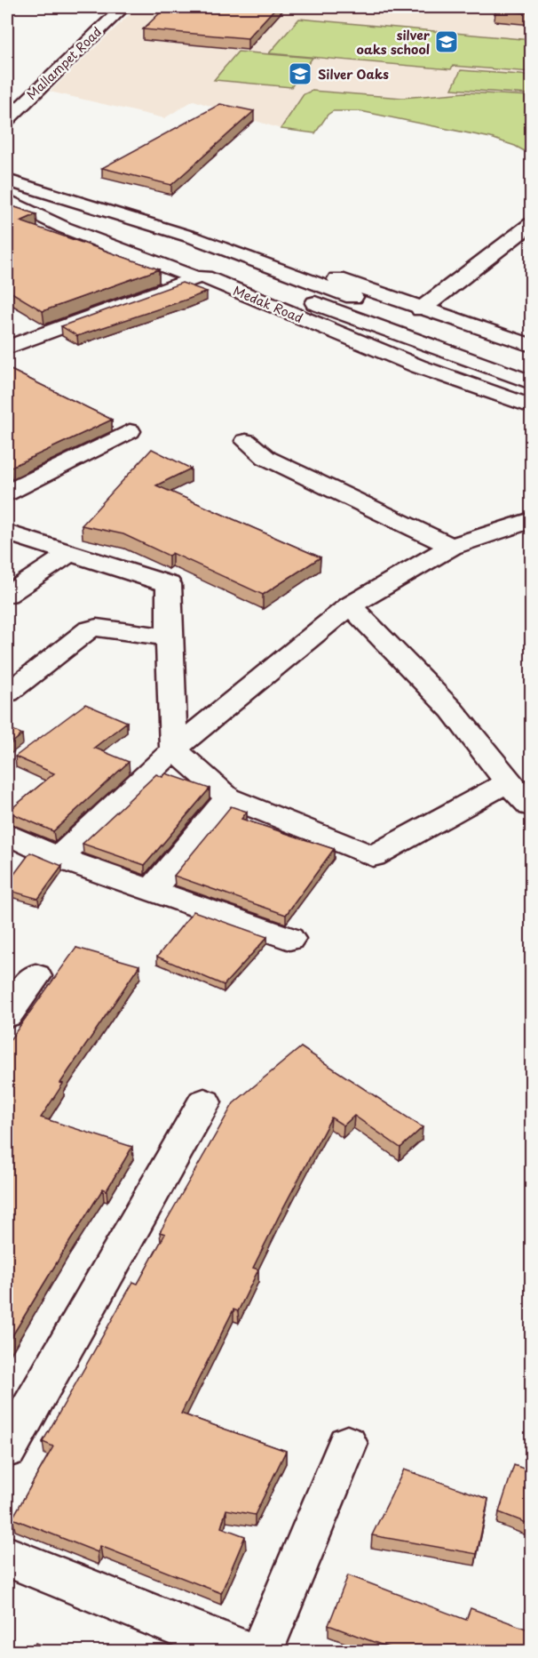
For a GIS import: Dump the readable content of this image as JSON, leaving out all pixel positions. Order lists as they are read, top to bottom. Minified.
{"streets":{"main road":["Mallampet Road","Medak Road"]},"places":{"school or university":["silver oaks school","Silver Oaks"]}}
